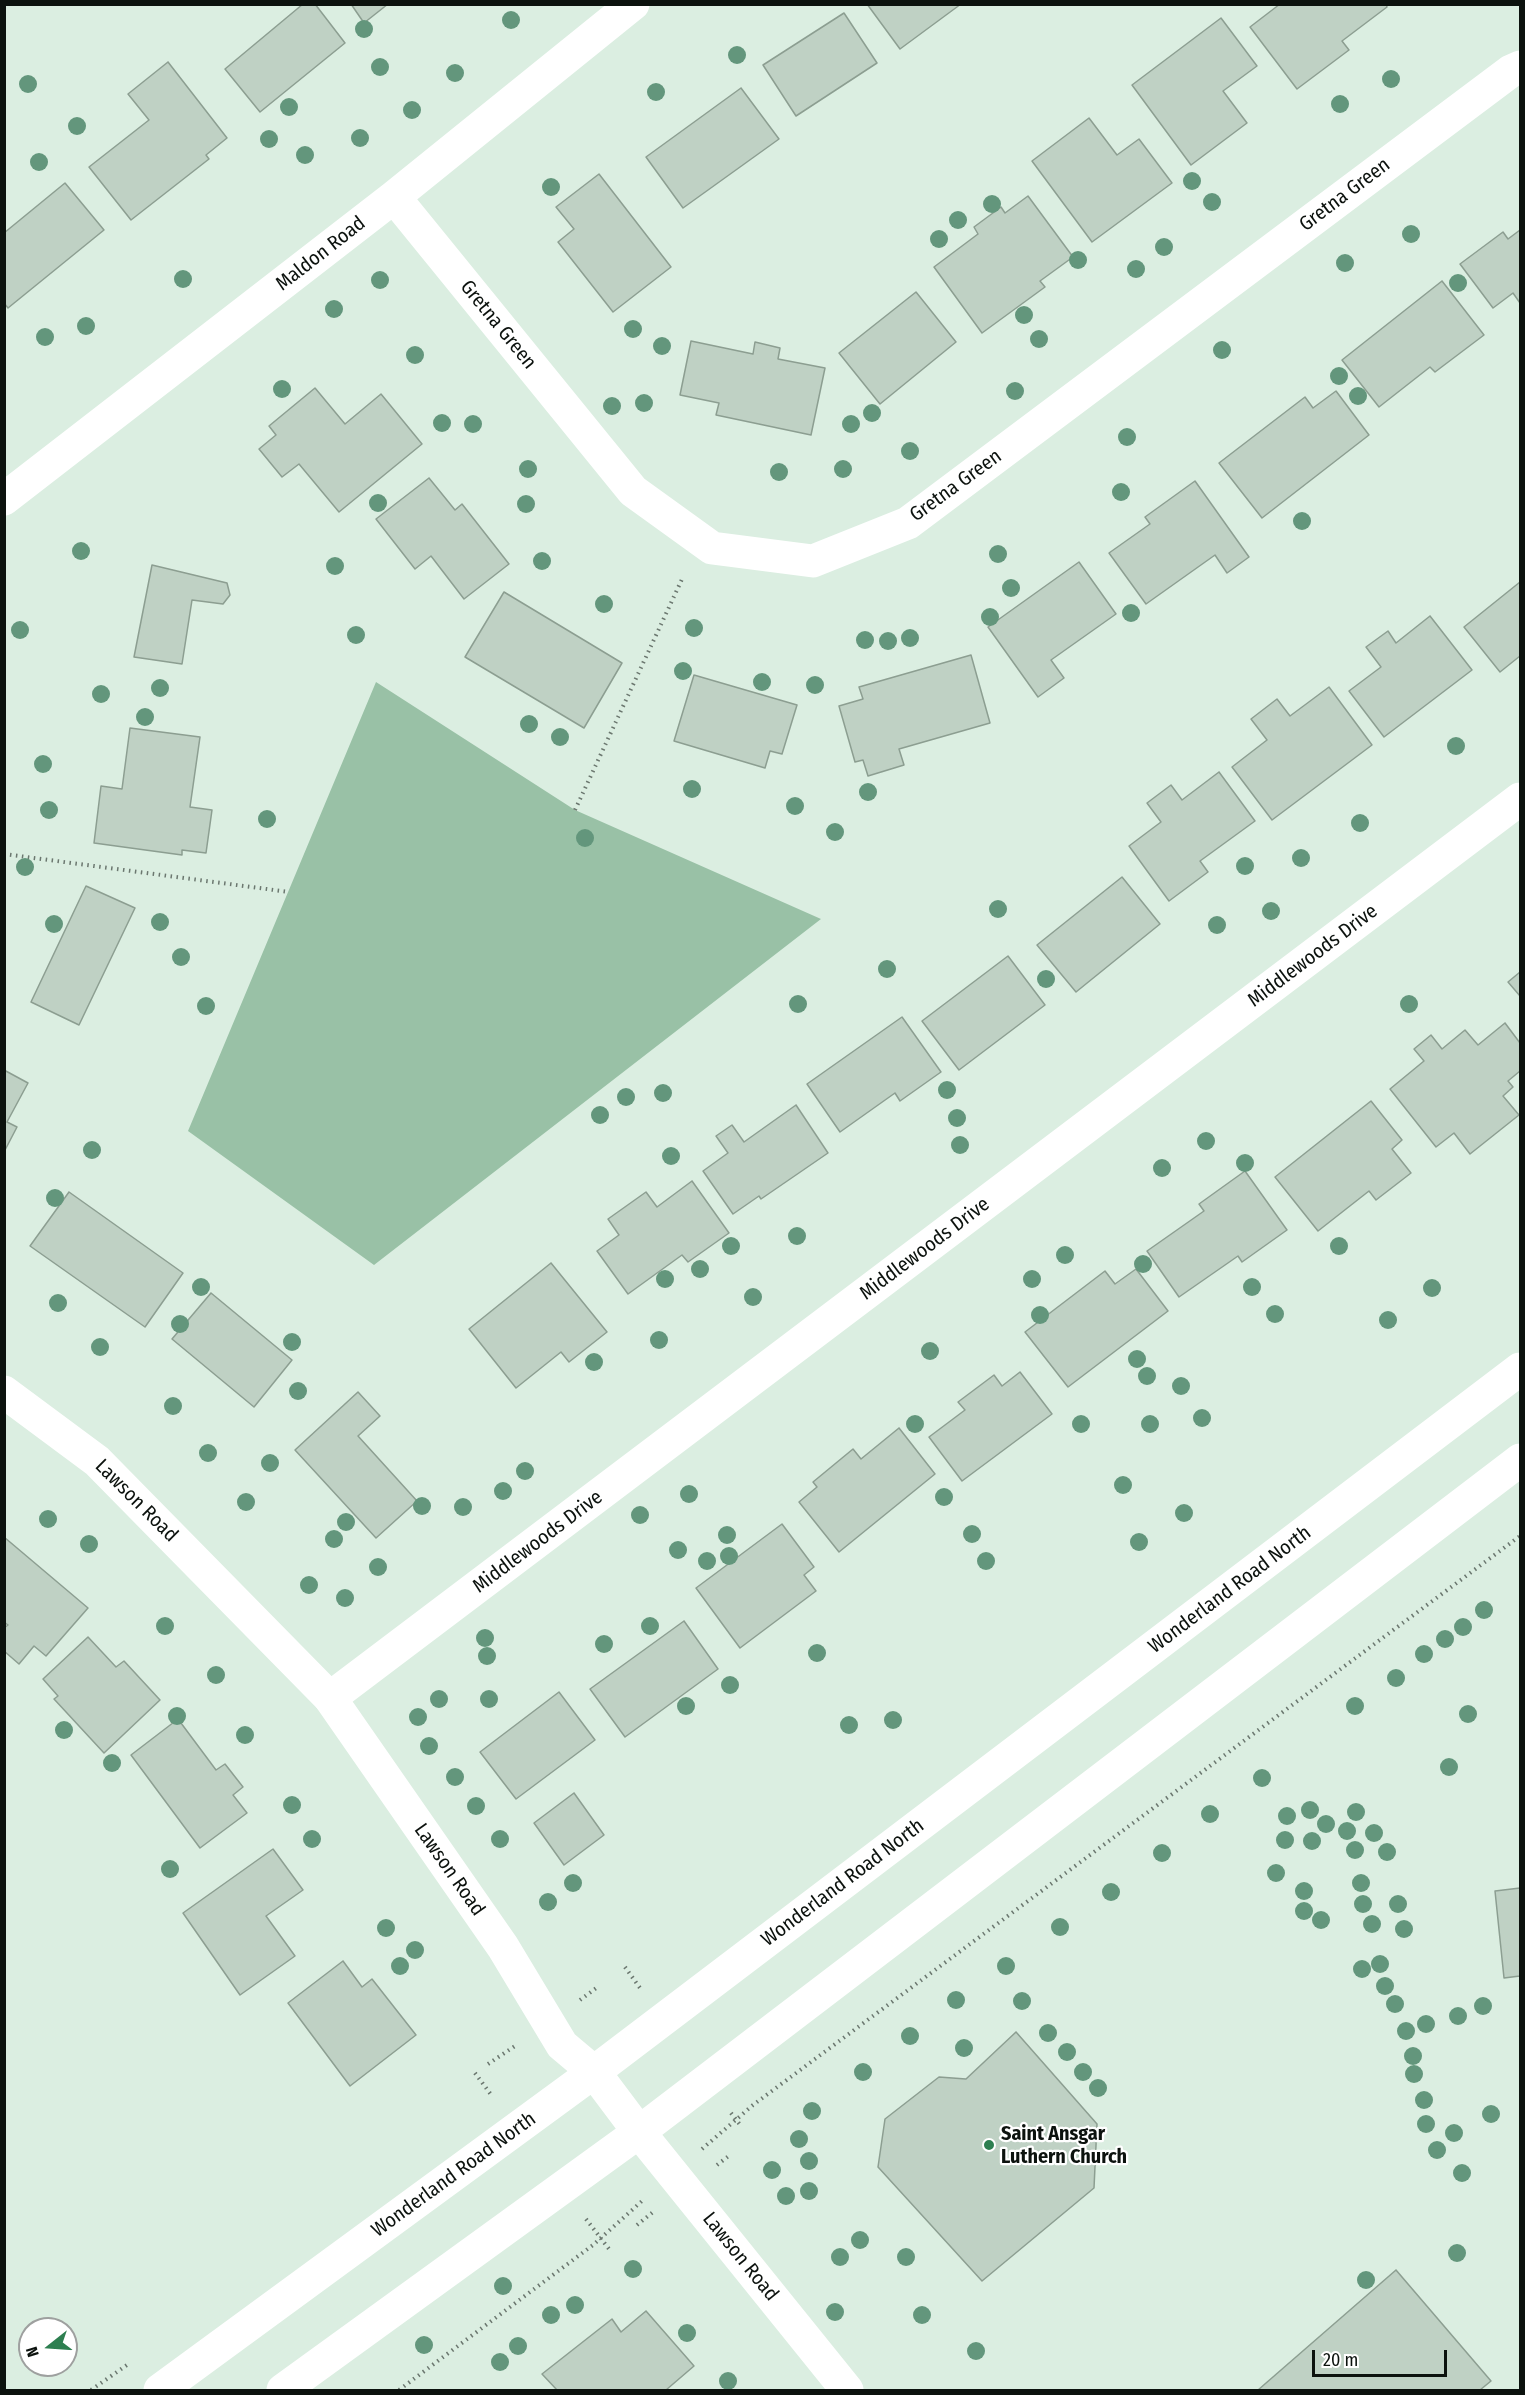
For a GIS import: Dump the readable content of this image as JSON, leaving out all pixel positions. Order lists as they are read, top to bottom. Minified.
{"streets":{"street":["Gretna Green","Maldon Road","Middlewoods Drive","Lawson Road","Wonderland Road North"]},"crossings":[["Gretna Green","Maldon Road"],["Middlewoods Drive","Lawson Road"],["Lawson Road","Wonderland Road North"]],"places":["Saint Ansgar Luthern Church"],"scale_bar":"20 m","north":"left"}
